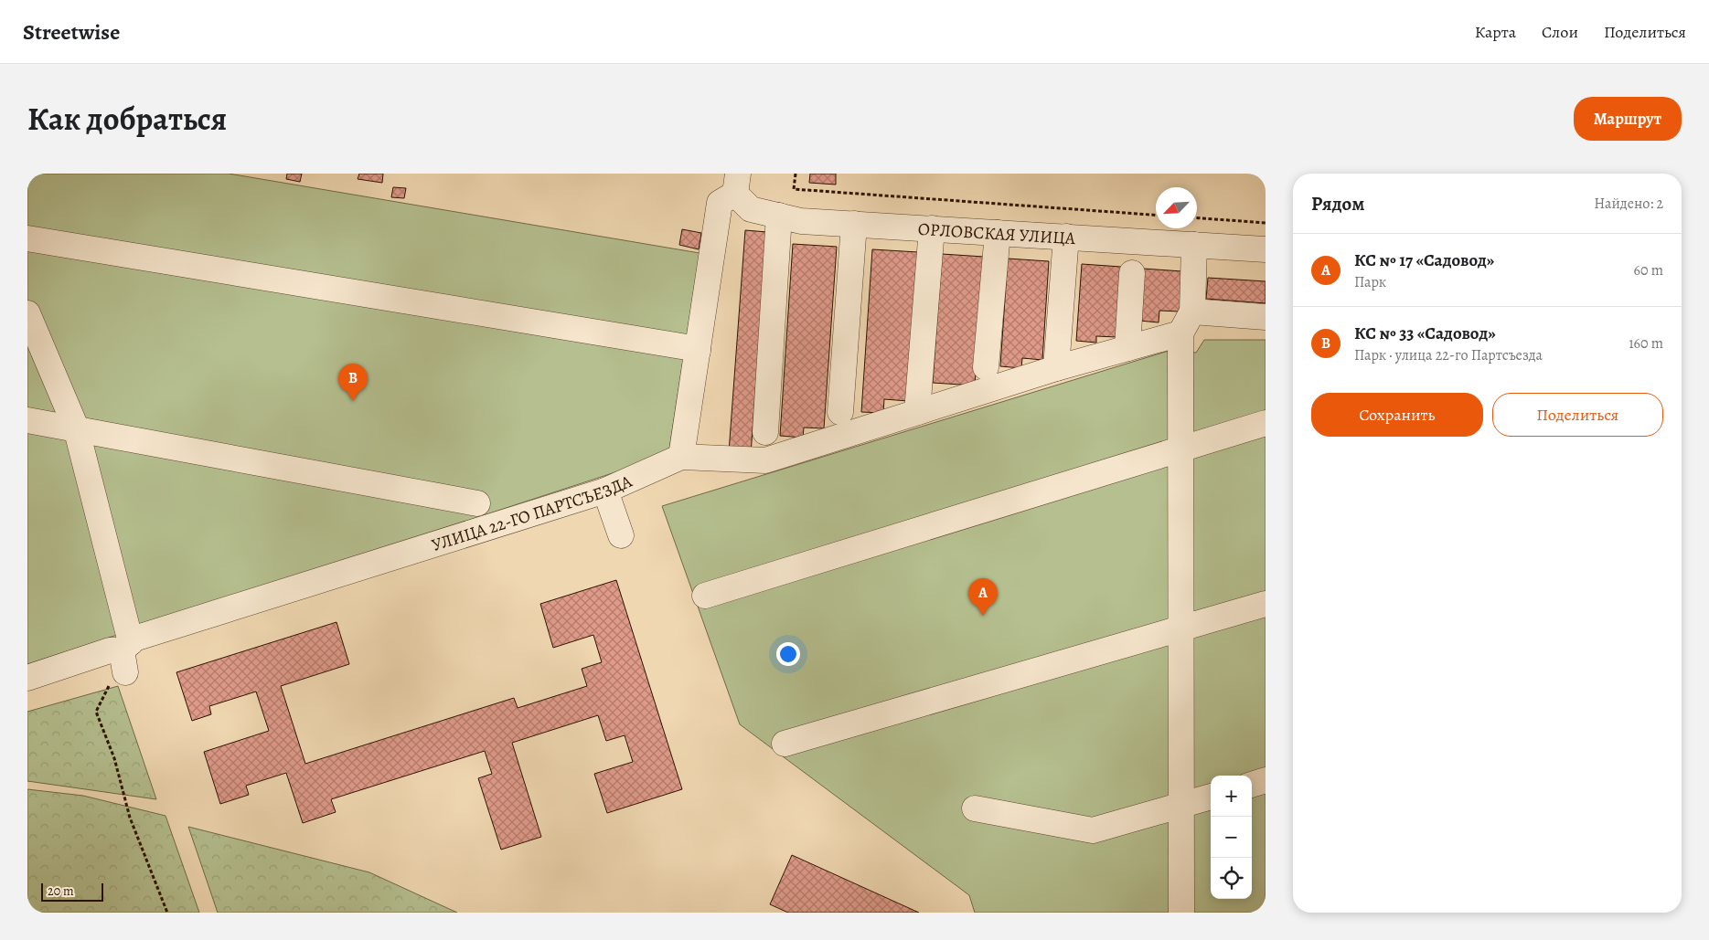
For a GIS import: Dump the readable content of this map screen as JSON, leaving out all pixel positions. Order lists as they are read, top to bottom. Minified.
{"streets":{"street":["ОРЛОВСКАЯ УЛИЦА","УЛИЦА 22-ГО ПАРТСЪЕЗДА"]},"scale_bar":"20 m","north":"bottom left","page":{"header":"Streetwise","nav":["Карта","Слои","Поделиться"],"title":"Как добраться","buttons":["Маршрут",["Сохранить","Поделиться"]],"heading":["Рядом","Найдено: 2"],"list":[{"mark":"A","name":"КС № 17 «Садовод»","note":"Парк","value":"60 m"},{"mark":"B","name":"КС № 33 «Садовод»","note":"Парк · улица 22-го Партсъезда","value":"160 m"}],"pins":["B","A"],"map_buttons":["+","−"],"scale":"20 m"}}
